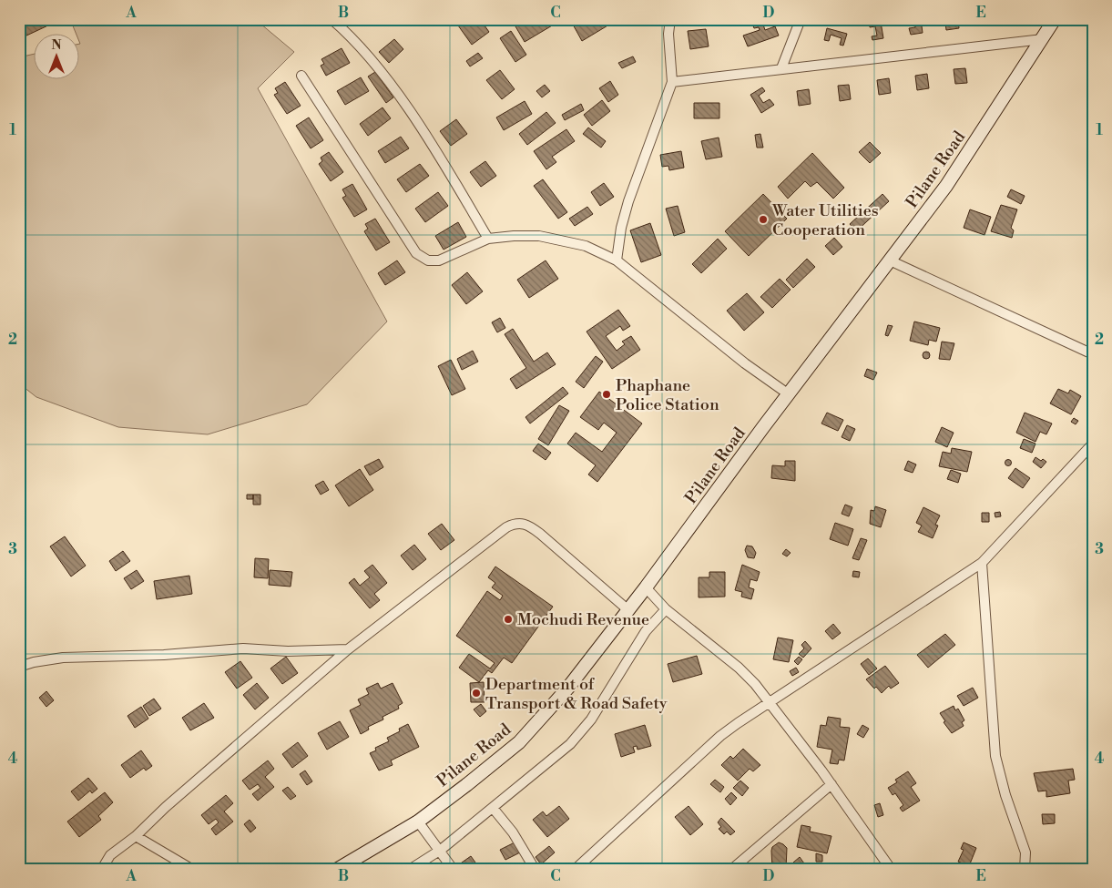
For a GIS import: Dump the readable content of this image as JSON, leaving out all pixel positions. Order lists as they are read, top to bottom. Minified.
{"streets":{"main road":["Pilane Road"]},"places":["Water Utilities Cooperation","Phaphane Police Station","Mochudi Revenue","Department of Transport & Road Safety"],"north":"top","grid":{"columns":["A","B","C","D","E"],"rows":["1","2","3","4"]}}
